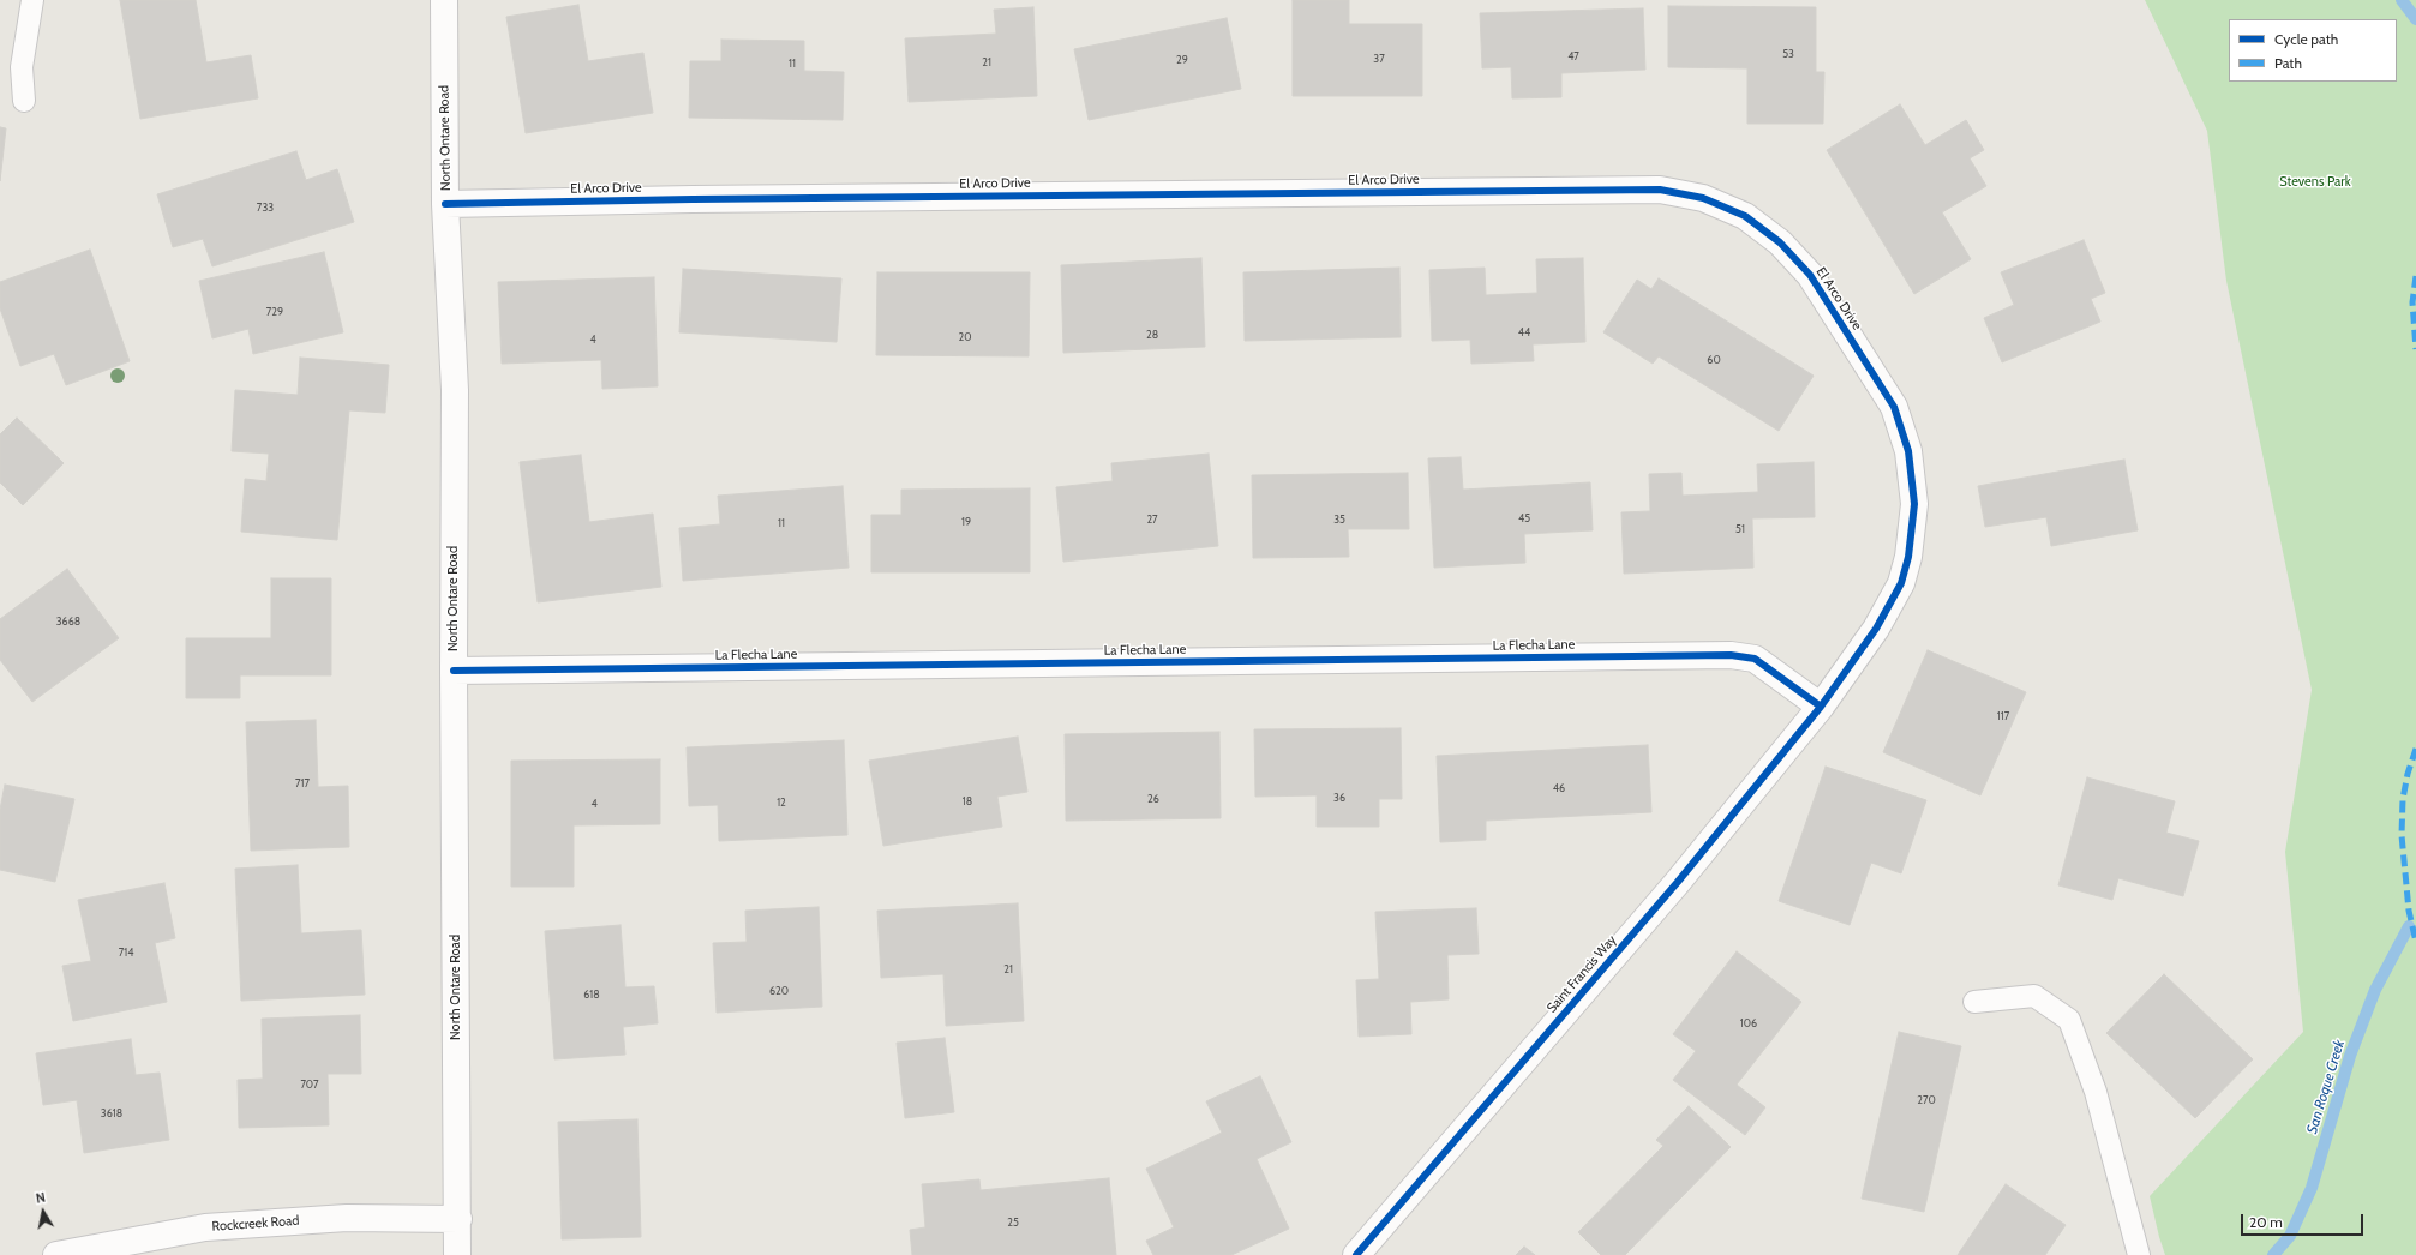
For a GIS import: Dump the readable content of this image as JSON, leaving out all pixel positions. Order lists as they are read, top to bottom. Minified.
{"streets":{"street":["North Ontare Road","El Arco Drive","La Flecha Lane","Saint Francis Way","Rockcreek Road"]},"crossings":[["North Ontare Road","El Arco Drive"],["North Ontare Road","La Flecha Lane"],["North Ontare Road","Rockcreek Road"],["El Arco Drive","La Flecha Lane"],["El Arco Drive","Saint Francis Way"],["La Flecha Lane","Saint Francis Way"]],"water":["San Roque Creek"],"parks":["Stevens Park"],"house_numbers":["53","47","37","29","21","11","733","729","44","28","20","4","60","45","27","35","19","11","51","3668","117","717","46","36","26","18","12","4","714","21","620","618","106","707","270","3618","25"],"legend":["Cycle path","Path"],"scale_bar":"20 m","north":"top"}
